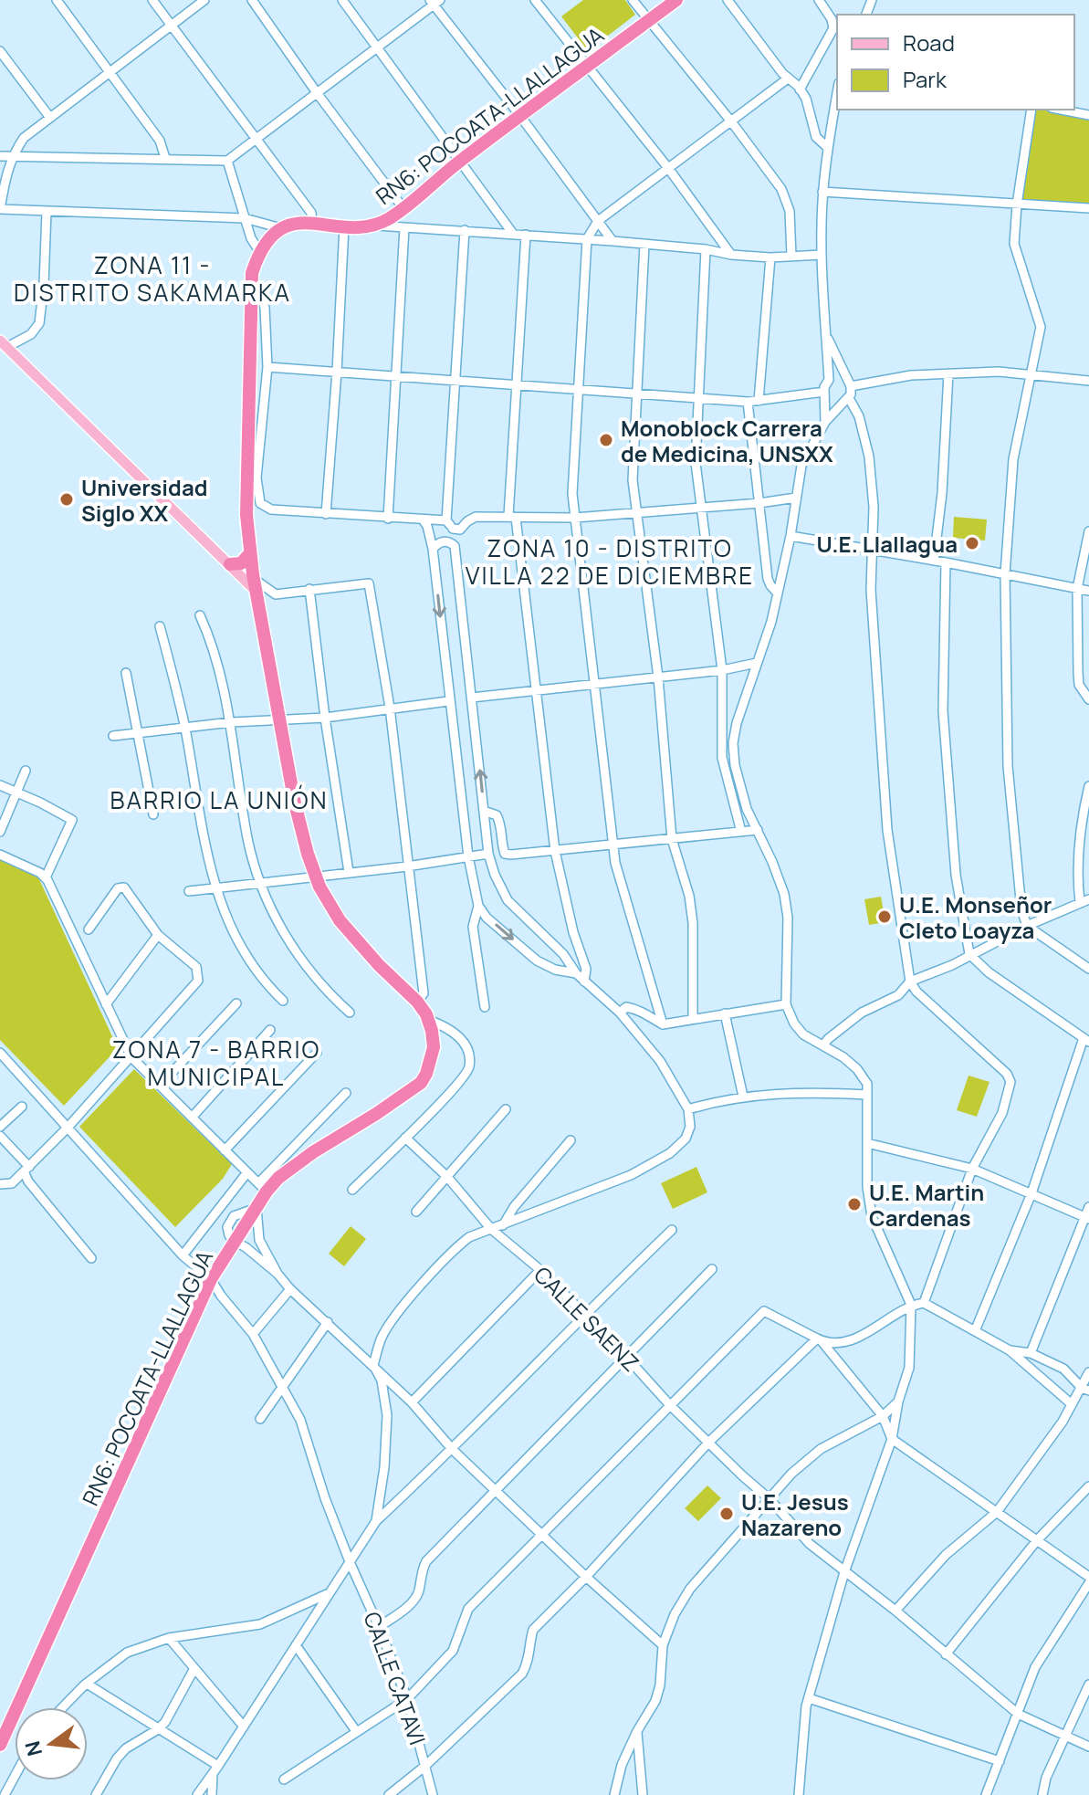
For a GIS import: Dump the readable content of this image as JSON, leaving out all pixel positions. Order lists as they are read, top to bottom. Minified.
{"streets":{"highway":["RN6: POCOATA-LLALLAGUA"],"street":["CALLE SAENZ","CALLE CATAVI"]},"crossings":[["RN6: POCOATA-LLALLAGUA","CALLE CATAVI"]],"districts":["ZONA 11 - DISTRITO SAKAMARKA","ZONA 10 - DISTRITO VILLA 22 DE DICIEMBRE","BARRIO LA UNIÓN","ZONA 7 - BARRIO MUNICIPAL"],"places":["Monoblock Carrera de Medicina, UNSXX","Universidad Siglo XX","U.E. Llallagua","U.E. Monseñor Cleto Loayza","U.E. Martin Cardenas","U.E. Jesus Nazareno"],"legend":["Road","Park"],"north":"left"}
